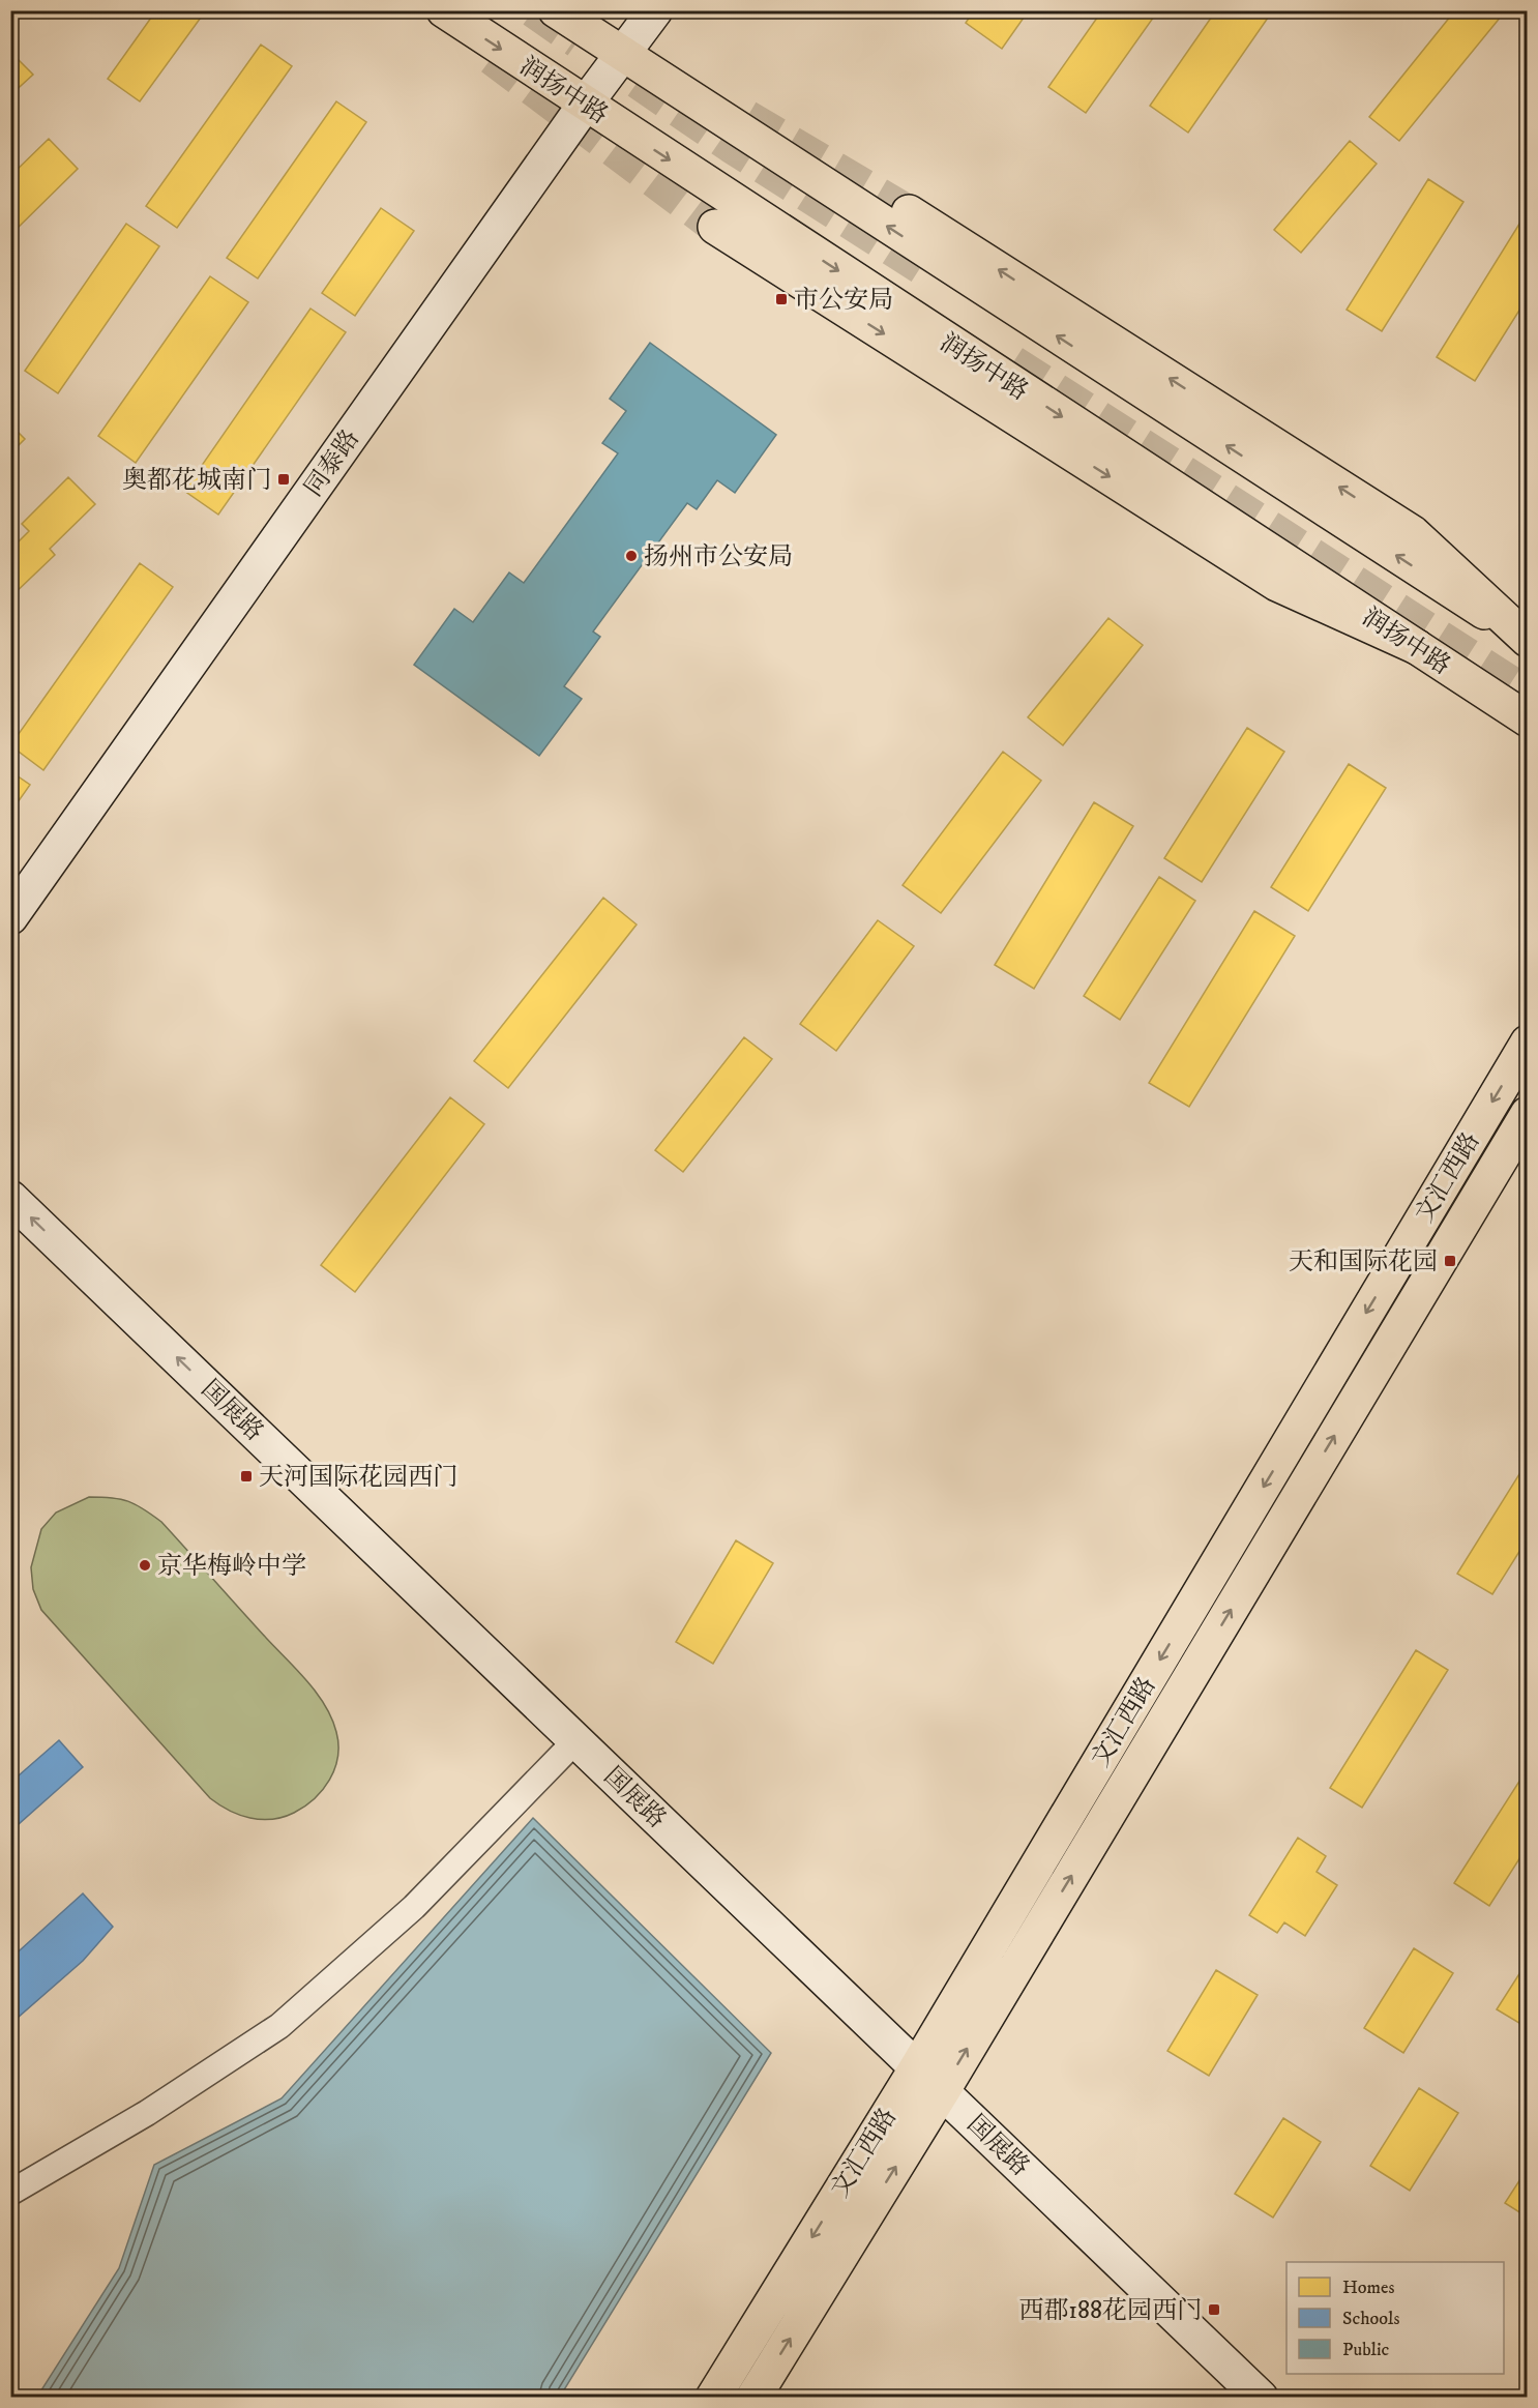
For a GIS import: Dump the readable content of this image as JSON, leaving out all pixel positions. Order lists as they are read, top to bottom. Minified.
{"streets":{"main road":["润扬中路","文汇西路"],"street":["同泰路","国展路"]},"crossings":[["润扬中路","同泰路"],["文汇西路","国展路"]],"places":{"transit":["市公安局","奥都花城南门","天和国际花园","天河国际花园西门","西郡188花园西门"],"other":["扬州市公安局","京华梅岭中学"]},"legend":["Homes","Schools","Public"]}
